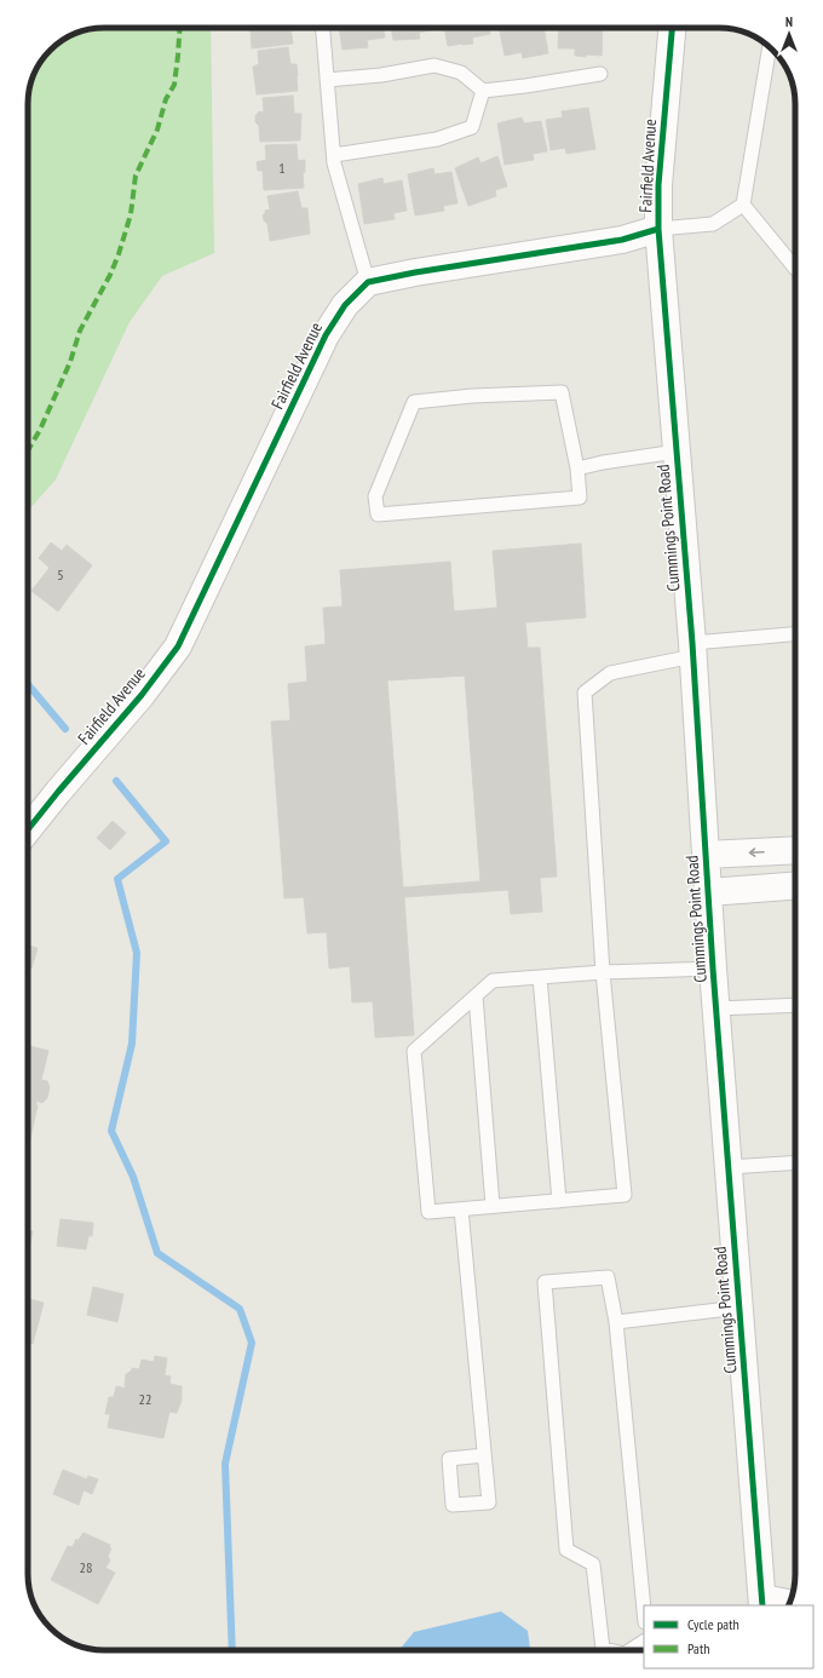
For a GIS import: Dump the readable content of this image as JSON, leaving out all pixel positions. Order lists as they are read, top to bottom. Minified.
{"streets":{"street":["Fairfield Avenue","Cummings Point Road"]},"crossings":[["Fairfield Avenue","Cummings Point Road"]],"house_numbers":["1","5","22","28"],"legend":["Cycle path","Path"],"north":"top"}
